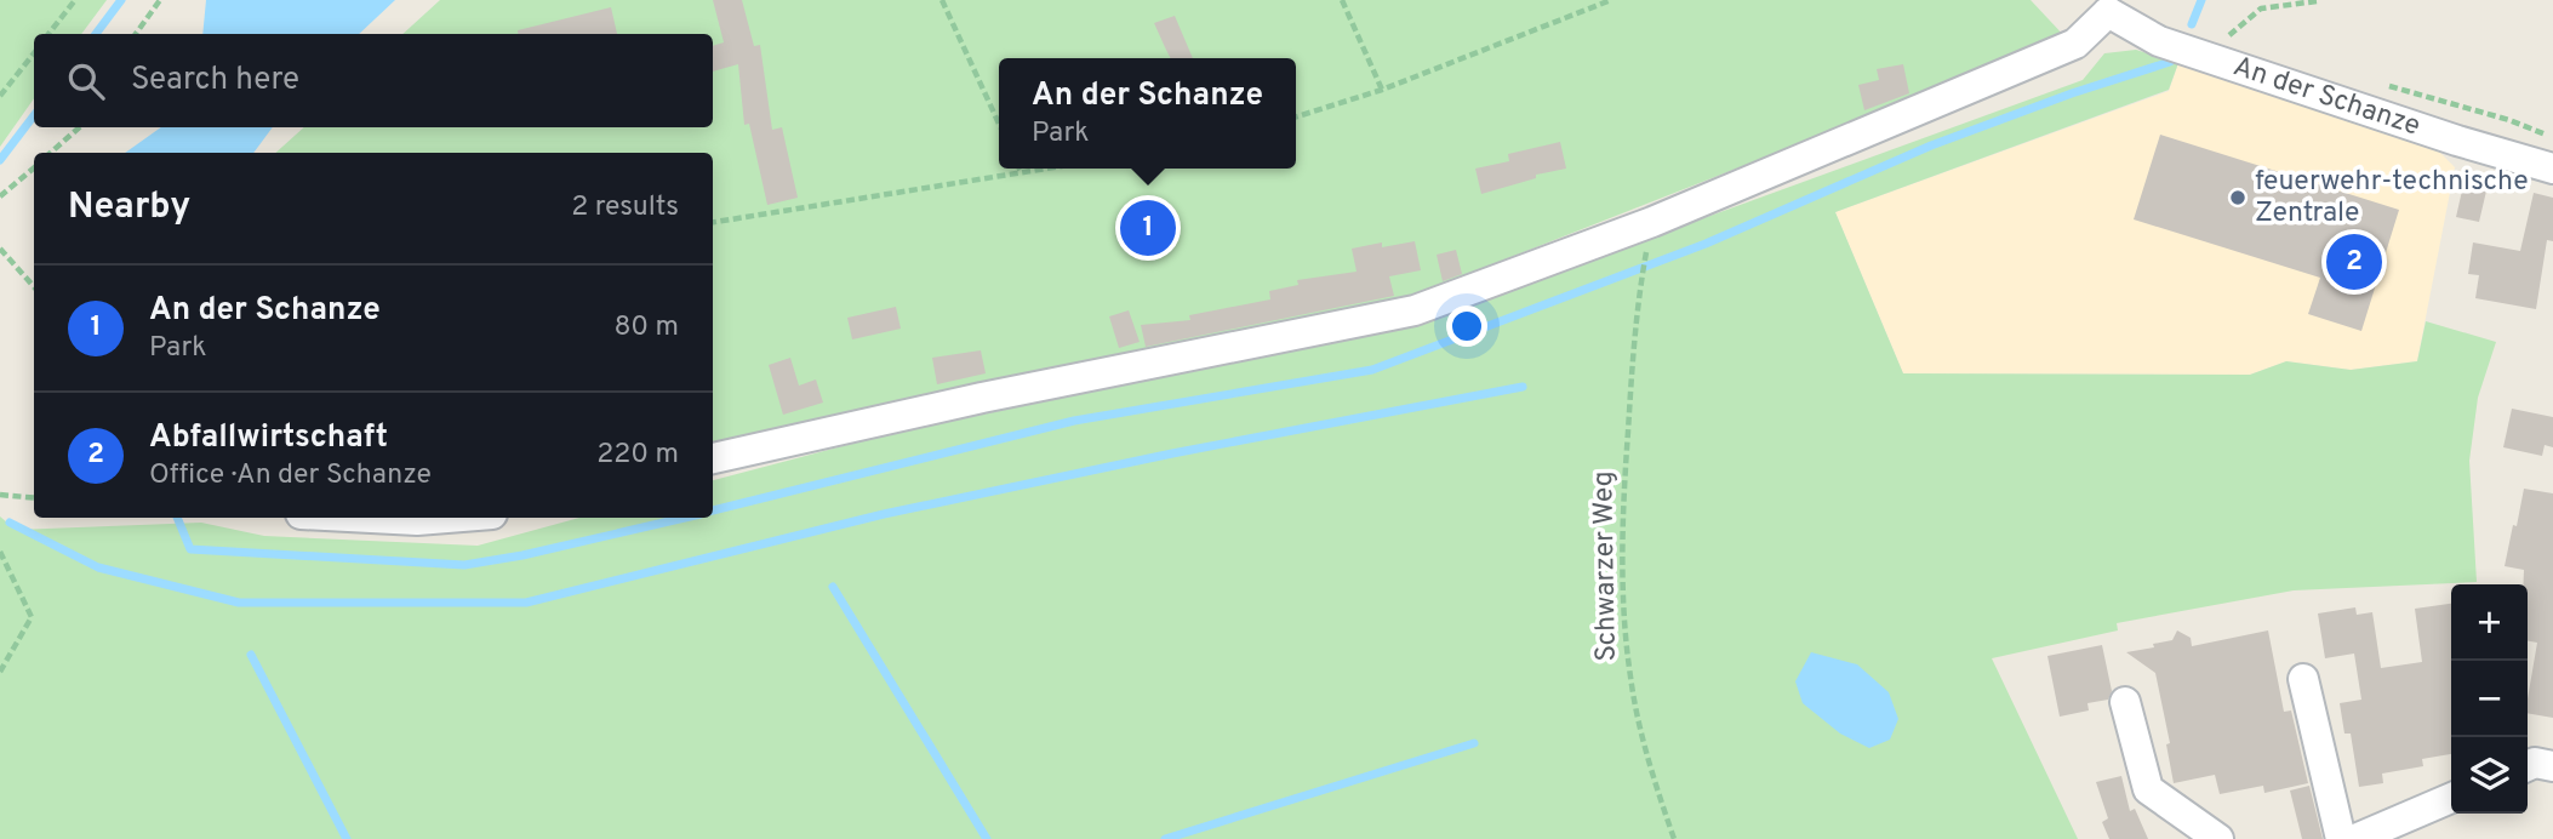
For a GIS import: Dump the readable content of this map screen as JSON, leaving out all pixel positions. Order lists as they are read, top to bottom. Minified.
{"streets":{"street":["An der Schanze"],"path":["Schwarzer Weg"]},"places":["feuerwehr-technische Zentrale"],"page":{"search":"Search here","popup":["An der Schanze","Park"],"heading":["Nearby","2 results"],"pins":["1","2"],"list":[{"mark":"1","name":"An der Schanze","note":"Park","value":"80 m"},{"mark":"2","name":"Abfallwirtschaft","note":"Office · An der Schanze","value":"220 m"}],"map_buttons":["+","−"]}}
